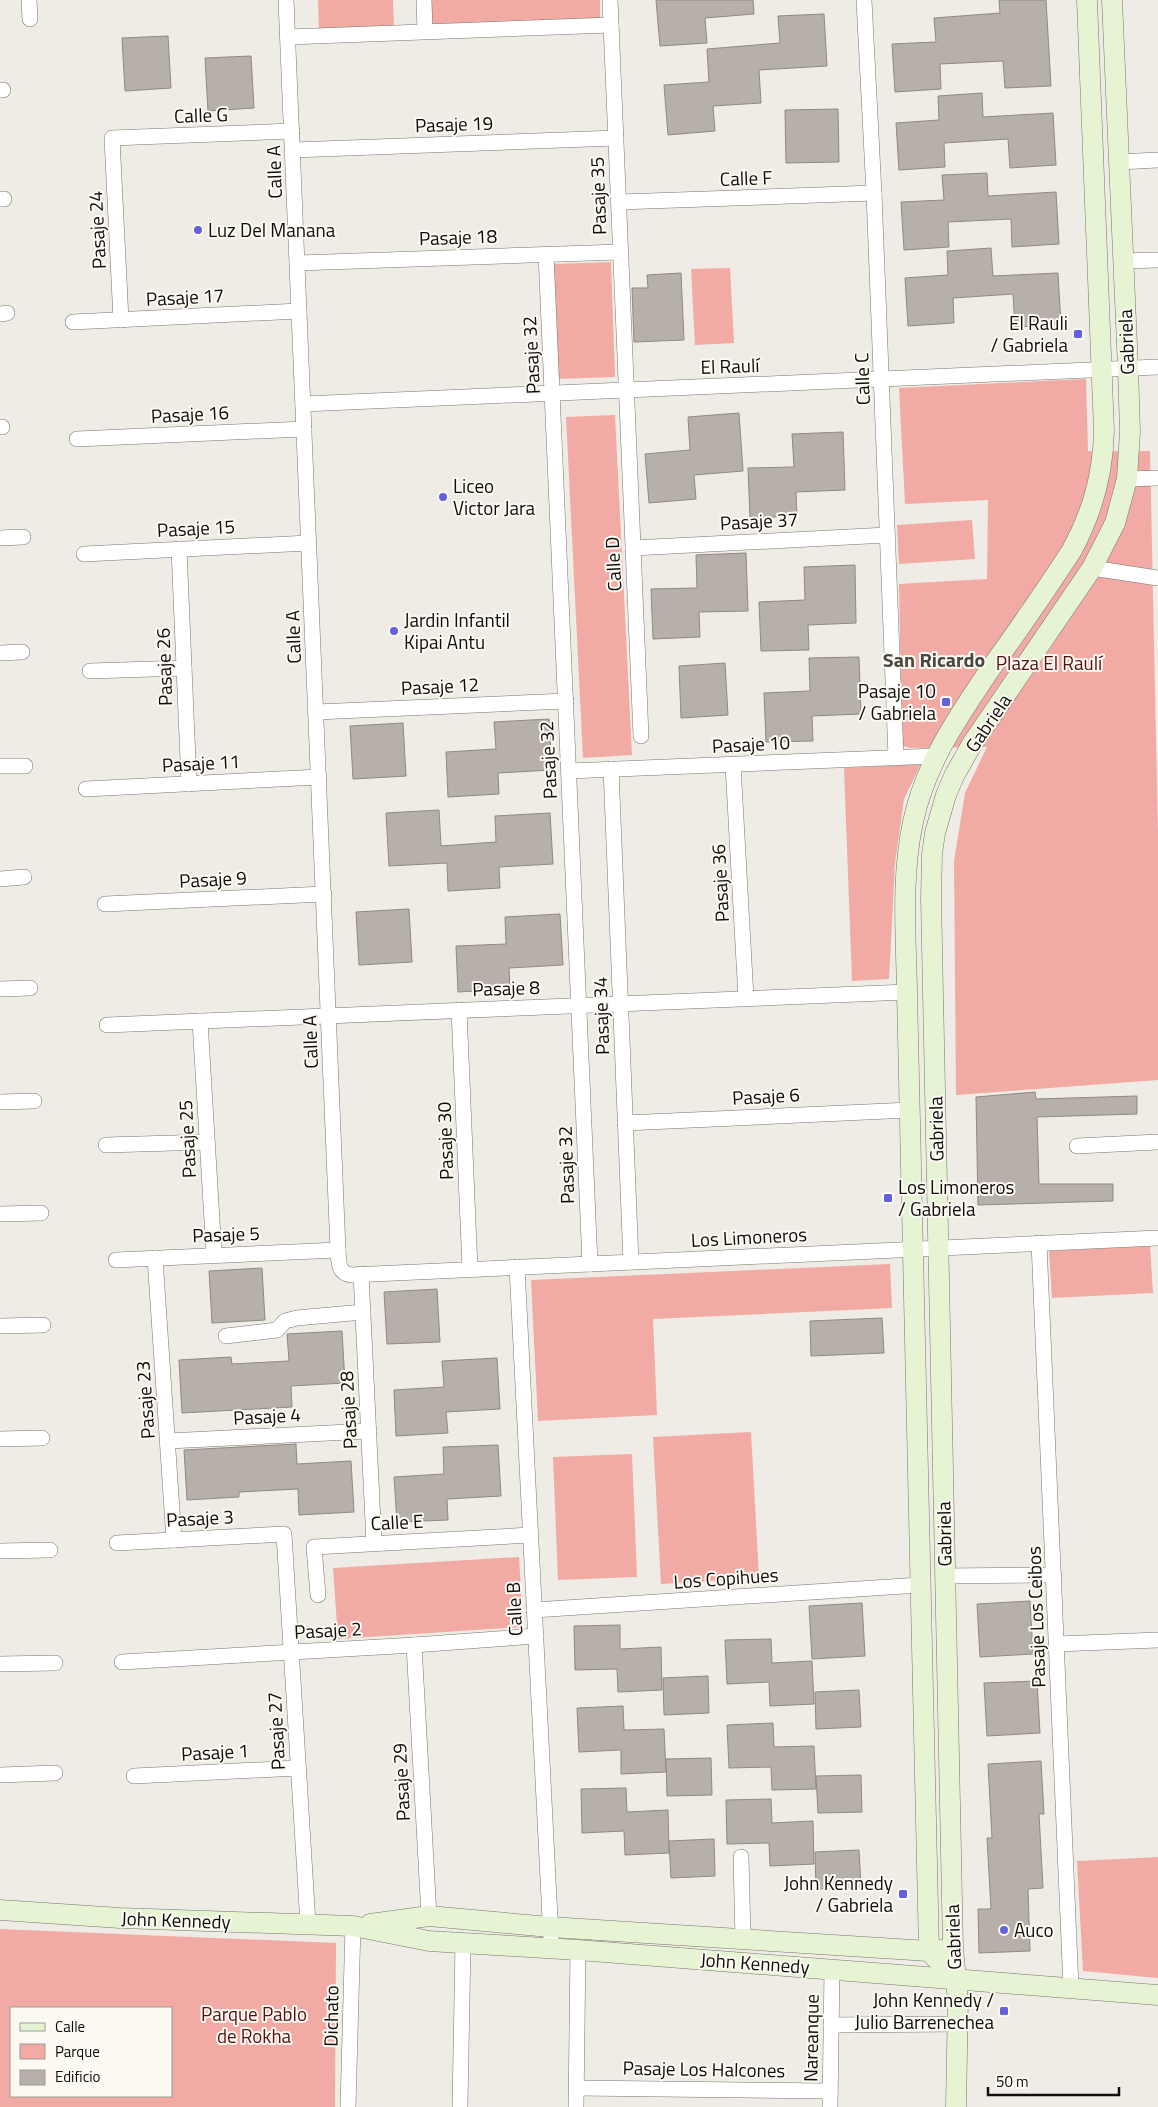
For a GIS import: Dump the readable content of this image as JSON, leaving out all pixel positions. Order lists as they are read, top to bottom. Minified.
{"streets":{"street":["Calle G","Pasaje 19","Calle A","Calle F","Pasaje 35","Pasaje 24","Pasaje 18","Pasaje 17","Gabriela","Pasaje 32","El Raulí","Calle C","Pasaje 16","Pasaje 37","Pasaje 15","Calle D","Pasaje 26","Pasaje 12","Pasaje 10","Pasaje 11","Pasaje 9","Pasaje 36","Pasaje 8","Pasaje 34","Pasaje 6","Pasaje 25","Pasaje 30","Pasaje 5","Los Limoneros","Pasaje 23","Pasaje 28","Pasaje 4","Pasaje 3","Calle E","Los Copihues","Calle B","Pasaje Los Ceibos","Pasaje 2","Pasaje 27","Pasaje 1","Pasaje 29","John Kennedy","Dichato","Nareanque","Pasaje Los Halcones"]},"crossings":[["Calle G","Calle A"],["Calle G","Pasaje 24"],["Pasaje 19","Calle A"],["Pasaje 19","Pasaje 35"],["Calle A","Pasaje 18"],["Calle A","Pasaje 17"],["Calle A","El Raulí"],["Calle A","Pasaje 16"],["Calle A","Pasaje 15"],["Calle A","Pasaje 12"],["Calle A","Pasaje 11"],["Calle A","Pasaje 9"],["Calle A","Pasaje 8"],["Calle A","Pasaje 5"],["Calle A","Los Limoneros"],["Calle F","Pasaje 35"],["Calle F","Calle C"],["Pasaje 35","Pasaje 18"],["Pasaje 35","El Raulí"],["Pasaje 35","Calle D"],["Pasaje 24","Pasaje 17"],["Pasaje 18","Pasaje 32"],["Gabriela","El Raulí"],["Gabriela","Pasaje 10"],["Gabriela","Pasaje 8"],["Gabriela","Pasaje 6"],["Gabriela","Los Limoneros"],["Gabriela","Los Copihues"],["Gabriela","John Kennedy"],["Pasaje 32","El Raulí"],["Pasaje 32","Pasaje 12"],["Pasaje 32","Pasaje 10"],["Pasaje 32","Pasaje 8"],["Pasaje 32","Los Limoneros"],["El Raulí","Calle C"],["El Raulí","Calle D"],["Calle C","Pasaje 37"],["Calle C","Pasaje 10"],["Pasaje 37","Calle D"],["Pasaje 15","Pasaje 26"],["Pasaje 26","Pasaje 11"],["Pasaje 10","Pasaje 36"],["Pasaje 10","Pasaje 34"],["Pasaje 36","Pasaje 8"],["Pasaje 8","Pasaje 34"],["Pasaje 8","Pasaje 25"],["Pasaje 8","Pasaje 30"],["Pasaje 34","Pasaje 6"],["Pasaje 34","Los Limoneros"],["Pasaje 25","Pasaje 5"],["Pasaje 30","Los Limoneros"],["Pasaje 5","Pasaje 23"],["Los Limoneros","Pasaje 28"],["Los Limoneros","Calle B"],["Los Limoneros","Pasaje Los Ceibos"],["Pasaje 23","Pasaje 4"],["Pasaje 23","Pasaje 3"],["Pasaje 28","Pasaje 4"],["Pasaje 28","Calle E"],["Pasaje 3","Pasaje 27"],["Calle E","Calle B"],["Los Copihues","Calle B"],["Calle B","Pasaje 2"],["Calle B","John Kennedy"],["Pasaje Los Ceibos","John Kennedy"],["Pasaje 2","Pasaje 27"],["Pasaje 2","Pasaje 29"],["Pasaje 27","Pasaje 1"],["Pasaje 27","John Kennedy"],["Pasaje 29","John Kennedy"],["John Kennedy","Dichato"],["John Kennedy","Nareanque"],["Nareanque","Pasaje Los Halcones"]],"districts":["San Ricardo"],"parks":["Plaza El Raulí","Parque Pablo de Rokha"],"places":{"other":["Luz Del Manana","Liceo Victor Jara","Jardin Infantil Kipai Antu","Auco"],"transit":["El Rauli / Gabriela","Pasaje 10 / Gabriela","Los Limoneros / Gabriela","John Kennedy / Gabriela","John Kennedy / Julio Barrenechea"]},"legend":["Calle","Parque","Edificio"],"scale_bar":"50 m"}
